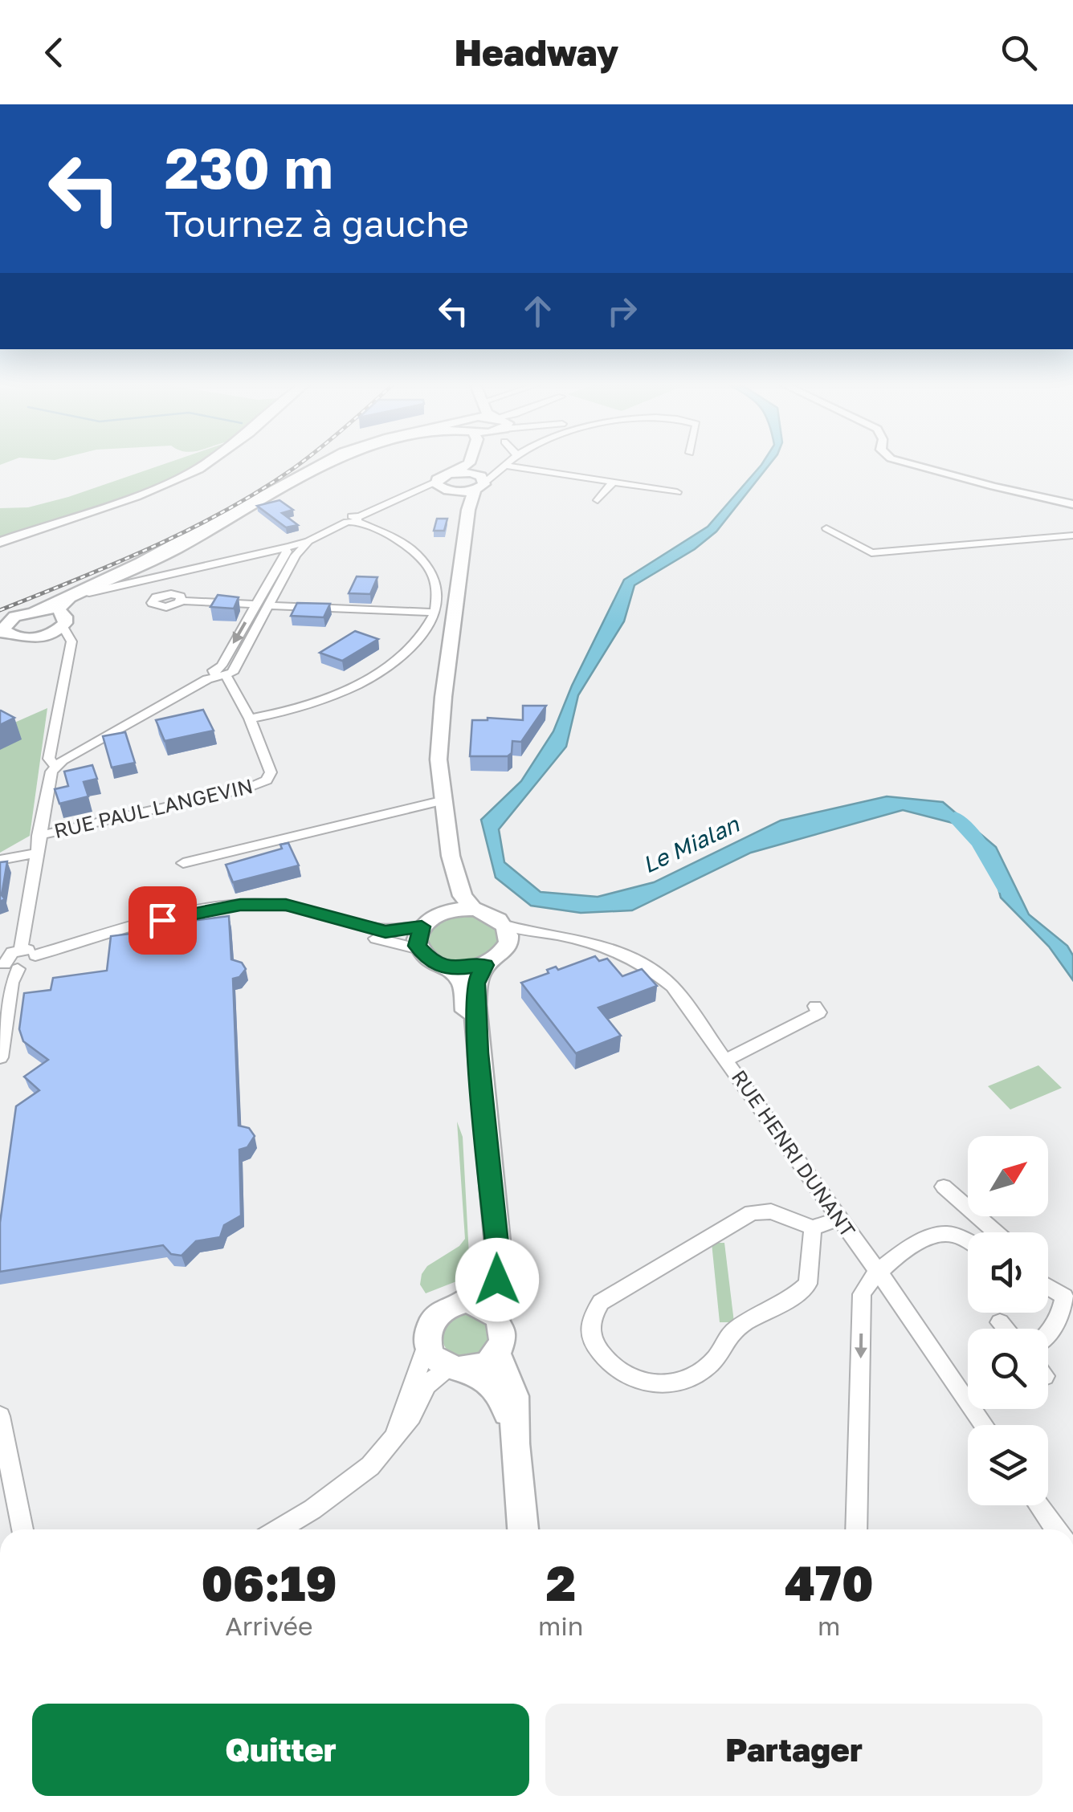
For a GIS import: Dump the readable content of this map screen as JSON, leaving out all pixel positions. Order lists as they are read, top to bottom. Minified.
{"streets":{"street":["RUE PAUL LANGEVIN","RUE HENRI DUNANT"]},"water":["Le Mialan"],"north":"top right","page":{"header":"Headway","turn":["230 m","Tournez à gauche"],"eta":["06:19","Arrivée","2","min","470","m"],"buttons":["Quitter","Partager"]}}
